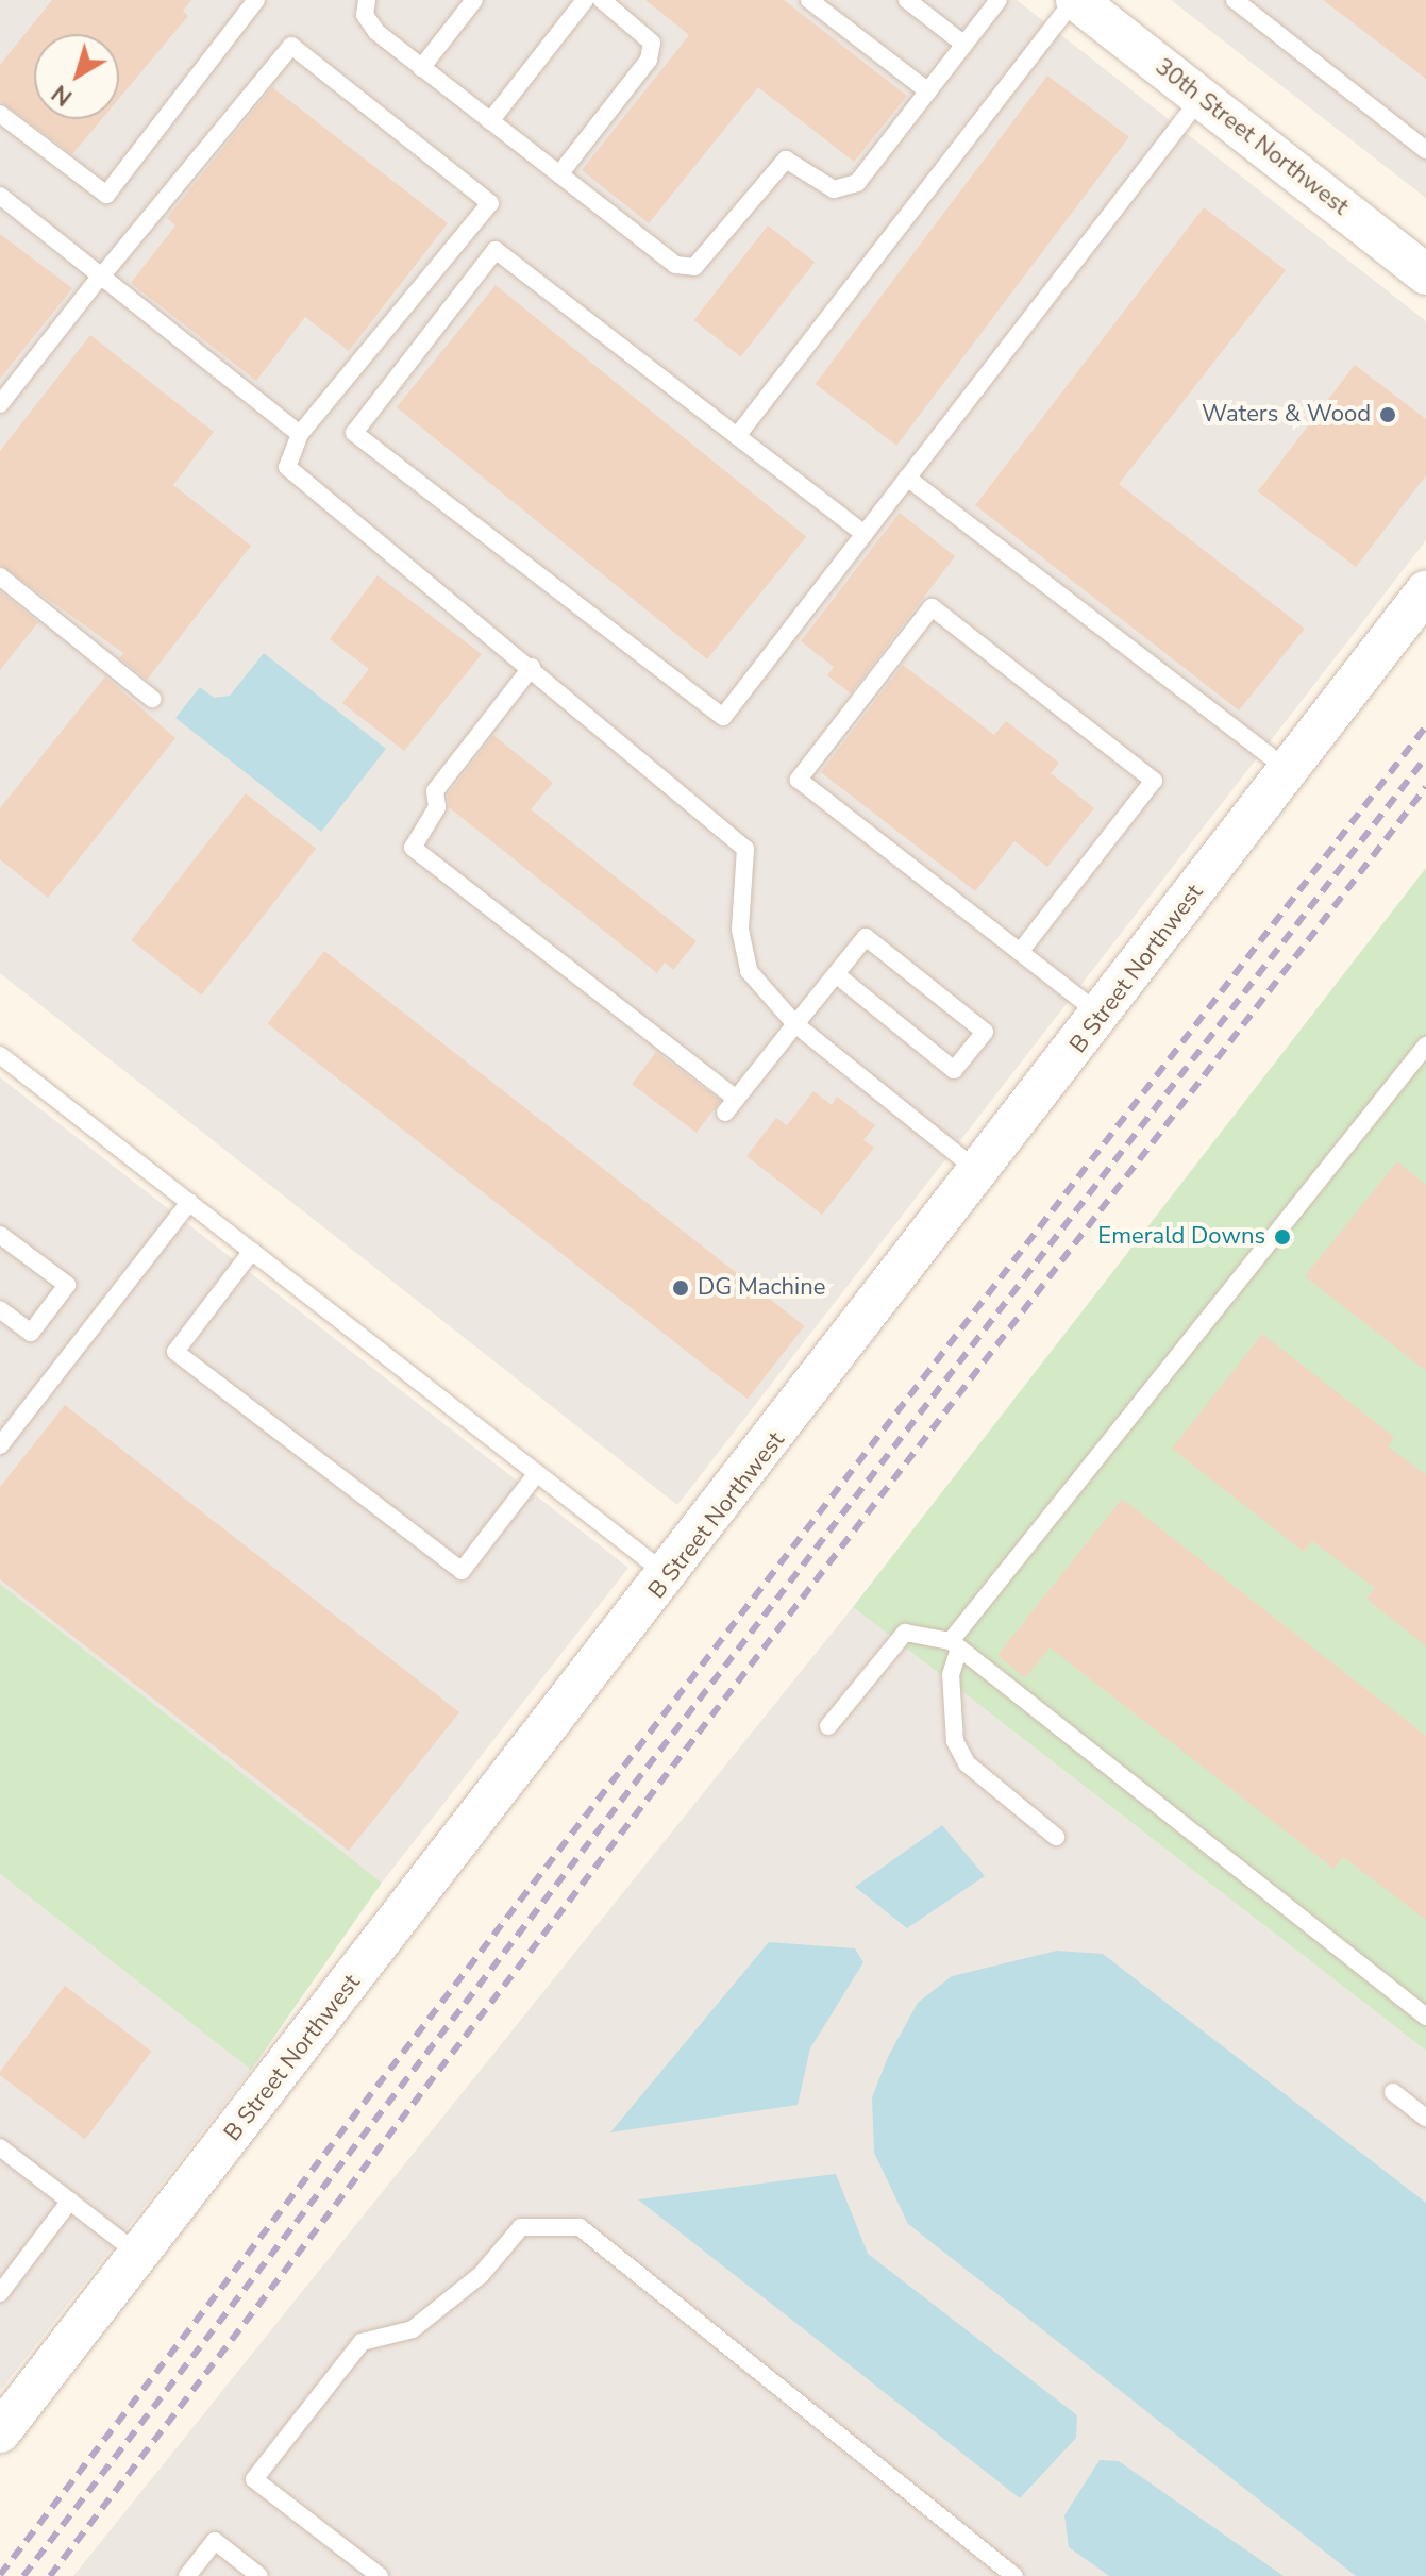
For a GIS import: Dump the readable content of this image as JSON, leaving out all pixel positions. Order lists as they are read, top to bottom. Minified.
{"streets":{"street":["30th Street Northwest","B Street Northwest"]},"places":["Waters & Wood","Emerald Downs","DG Machine"],"north":"bottom left"}
